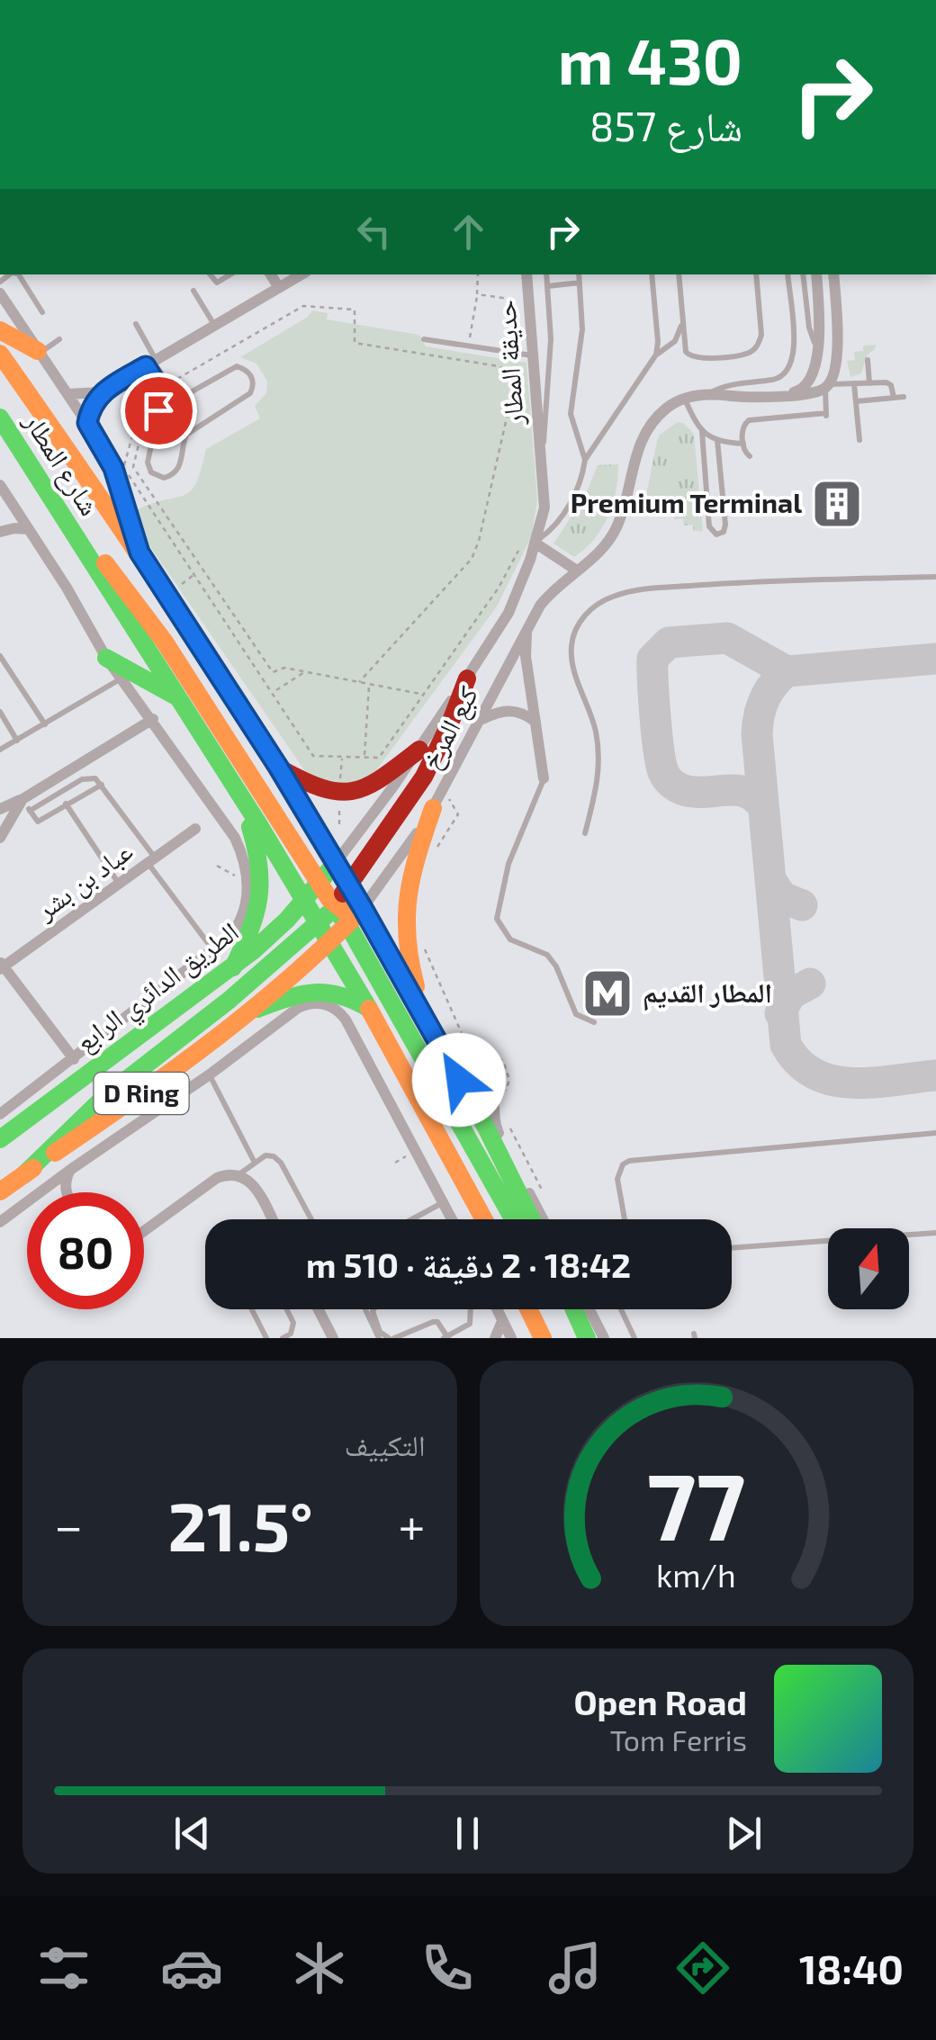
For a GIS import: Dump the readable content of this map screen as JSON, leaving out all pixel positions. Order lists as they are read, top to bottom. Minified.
{"streets":{"main road":["شارع المطار","الطريق الدائري الرابع","D Ring"],"street":["حديقة المطار","كبع المرخ","عباد بن بشر"]},"crossings":[["حديقة المطار","كبع المرخ"],["شارع المطار","كبع المرخ"],["شارع المطار","الطريق الدائري الرابع"],["شارع المطار","D Ring"],["كبع المرخ","الطريق الدائري الرابع"],["كبع المرخ","D Ring"]],"places":{"building":["Premium Terminal"],"metro station":["المطار القديم"]},"north":"top","page":{"turn":["430 m","شارع 857"],"limit":"80","trip":"18:42 · 2 دقيقة · 510 m","tile":"التكييف","heat":["−","21.5°","+"],"song":["Open Road","Tom Ferris"],"tabs":"18:40","gauge":["77","km/h"]}}
